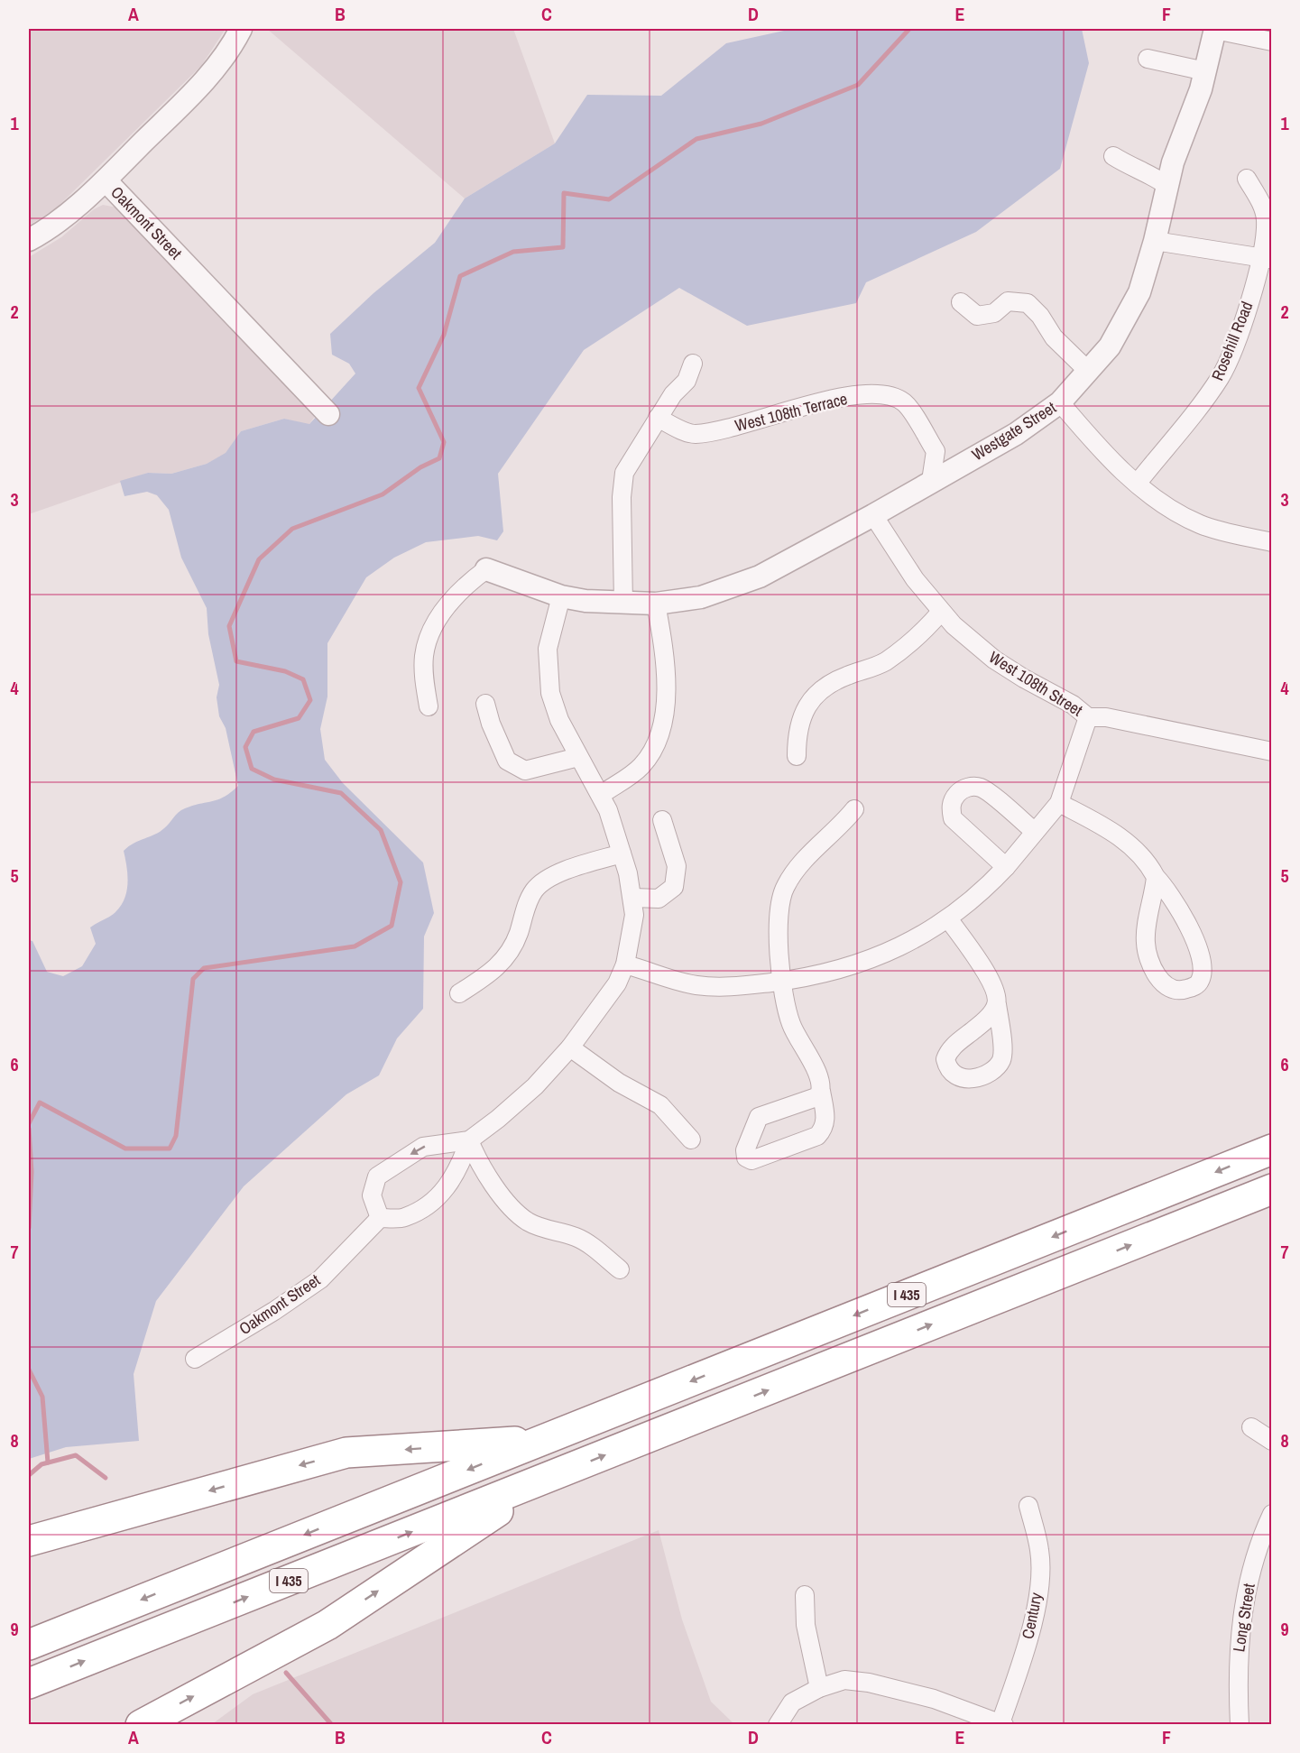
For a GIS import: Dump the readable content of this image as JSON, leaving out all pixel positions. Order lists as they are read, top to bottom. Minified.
{"streets":{"highway":["I 435"],"street":["Oakmont Street","Rosehill Road","West 108th Terrace","Westgate Street","West 108th Street","Century","Long Street"]},"crossings":[["West 108th Terrace","Westgate Street"],["Westgate Street","West 108th Street"]],"grid":{"columns":["A","B","C","D","E","F"],"rows":["1","2","3","4","5","6","7","8","9"]}}
